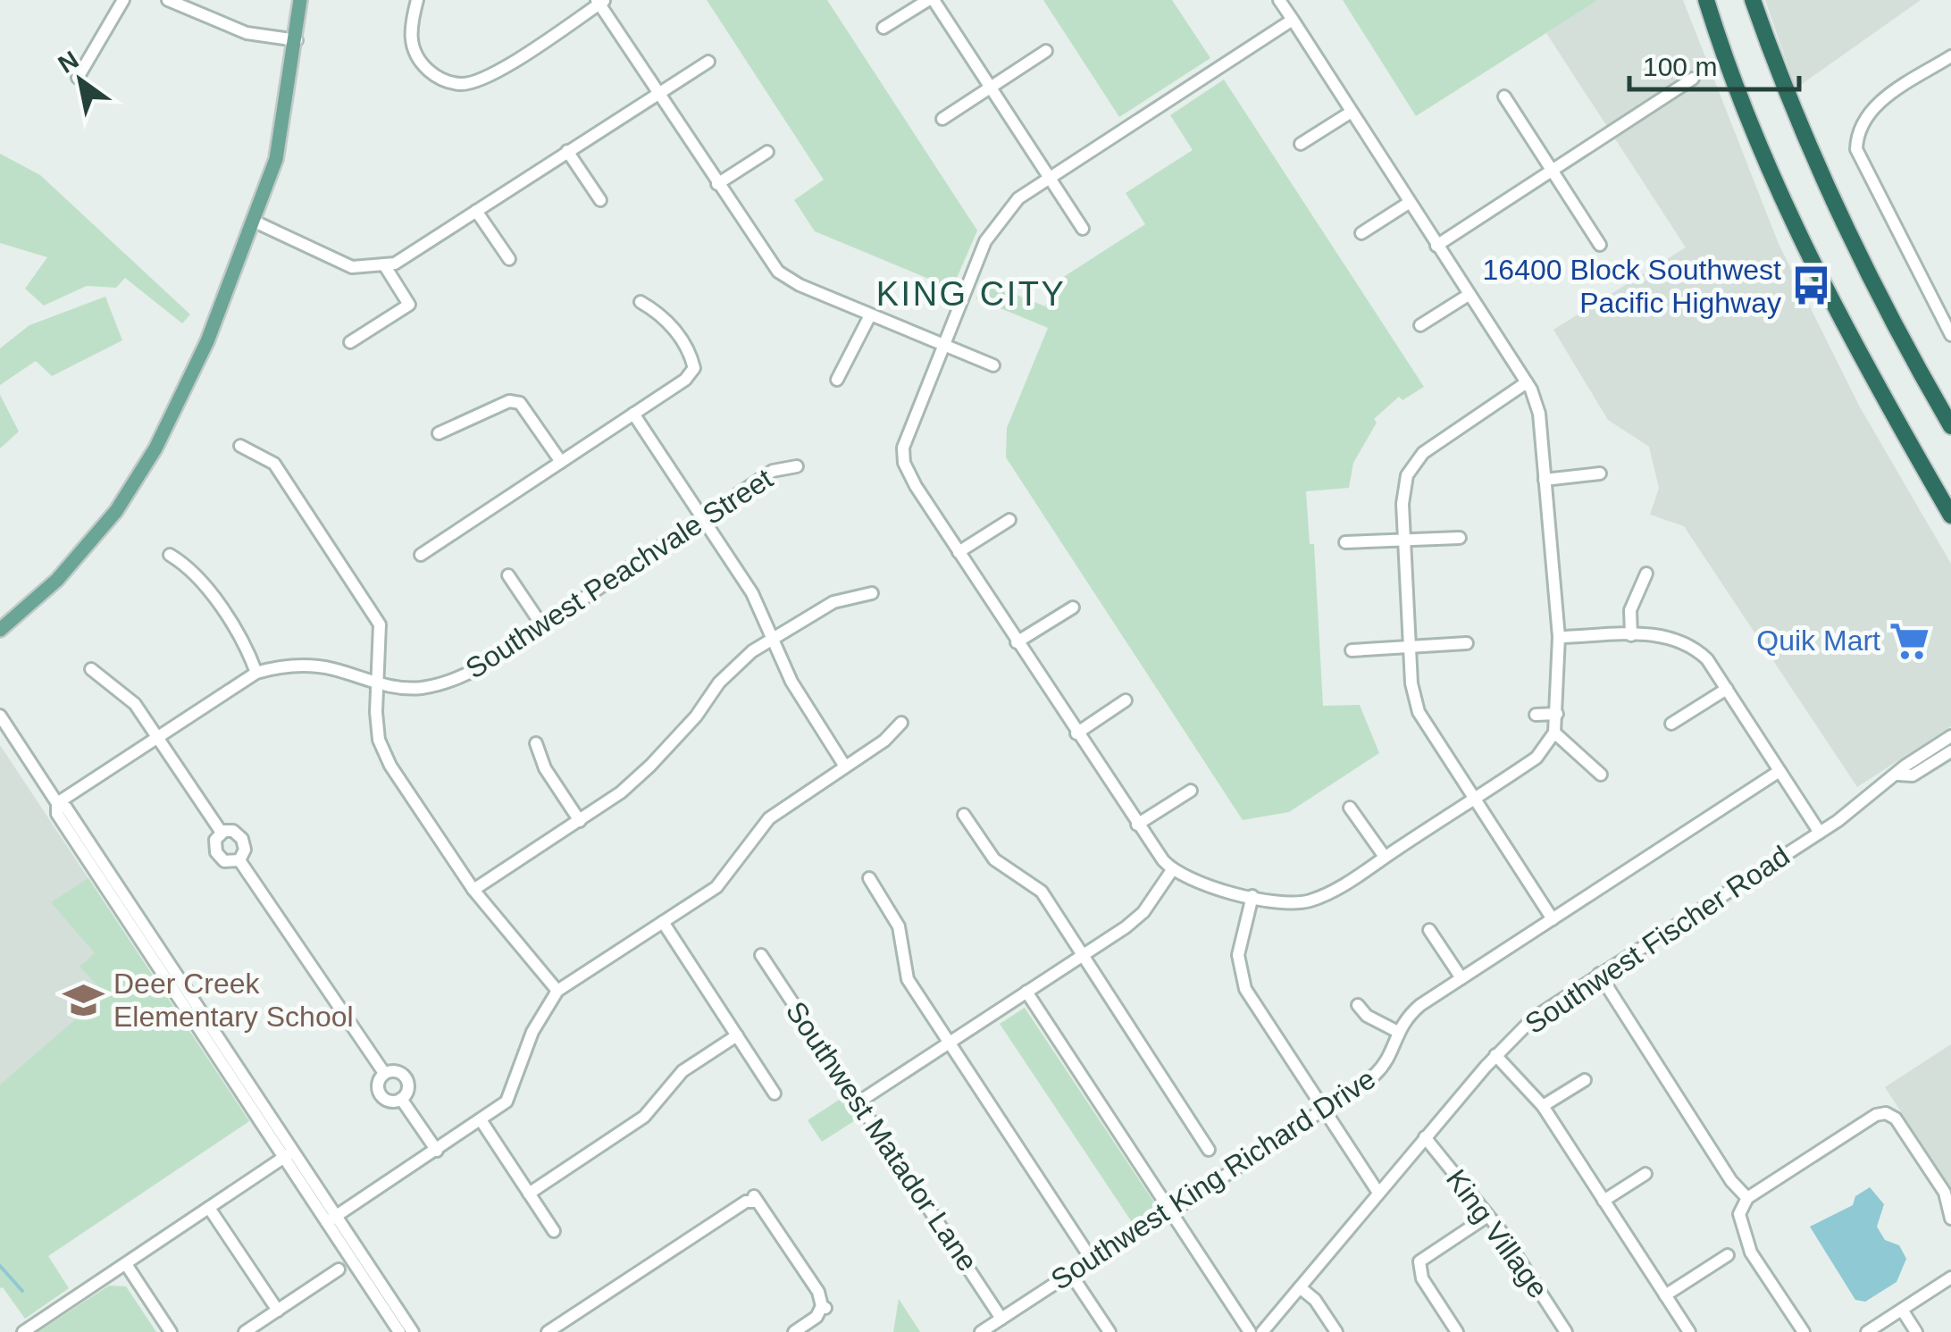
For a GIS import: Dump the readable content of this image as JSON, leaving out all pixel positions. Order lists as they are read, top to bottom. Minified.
{"streets":{"street":["Southwest Peachvale Street","Southwest Fischer Road","Southwest Matador Lane","Southwest King Richard Drive","King Village"]},"crossings":[["Southwest Fischer Road","King Village"],["Southwest Matador Lane","Southwest King Richard Drive"]],"districts":["KING CITY"],"places":{"bus stop":["16400 Block Southwest Pacific Highway"],"supermarket":["Quik Mart"],"school or university":["Deer Creek Elementary School"]},"scale_bar":"100 m","north":"top left"}
